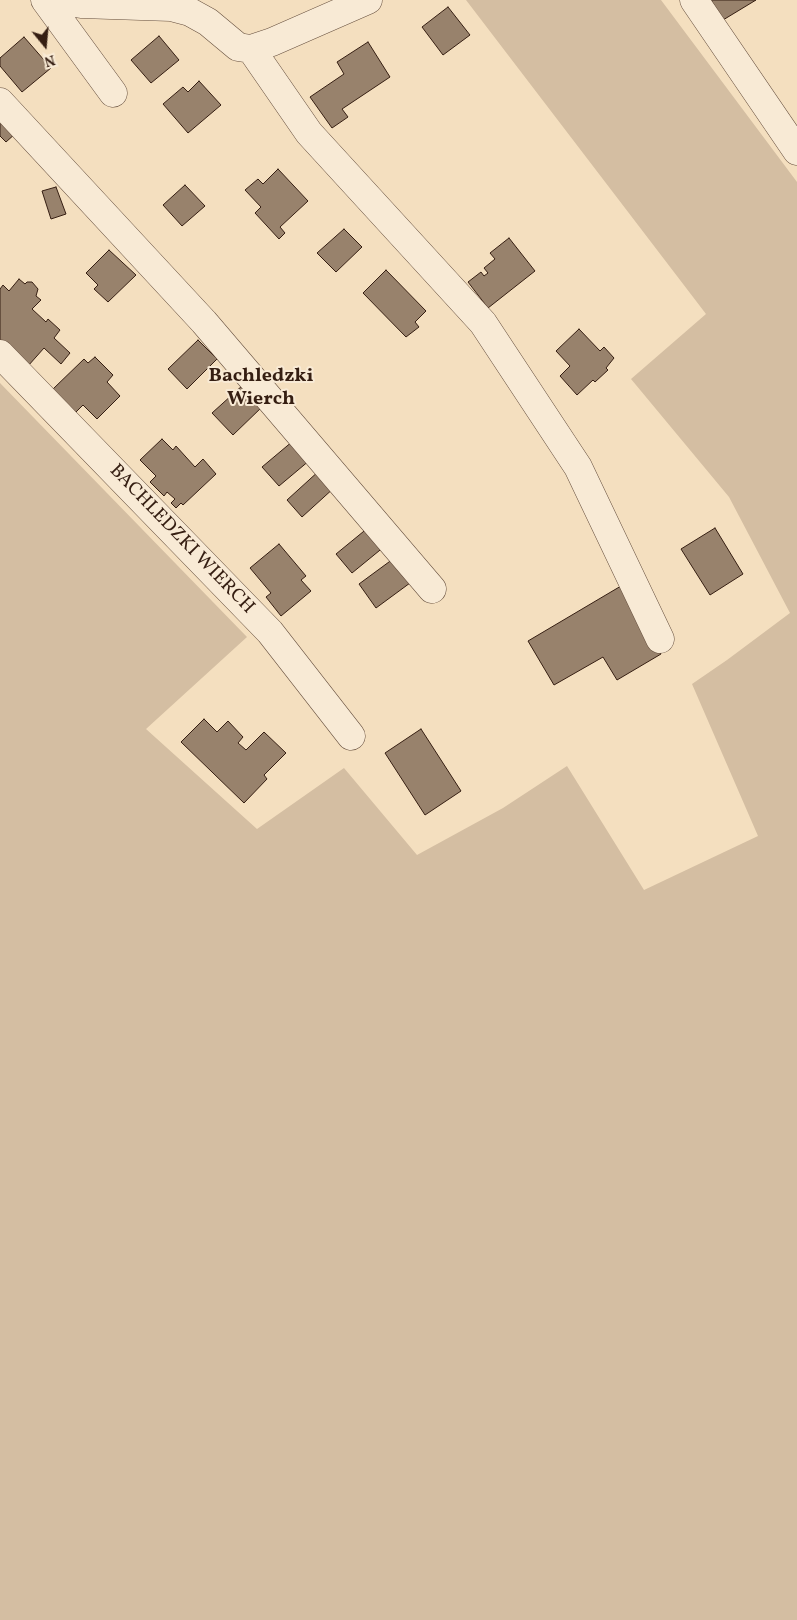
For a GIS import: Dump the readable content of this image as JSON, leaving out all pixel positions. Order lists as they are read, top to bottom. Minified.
{"streets":{"street":["BACHLEDZKI WIERCH"]},"districts":["Bachledzki Wierch"],"north":"bottom"}
